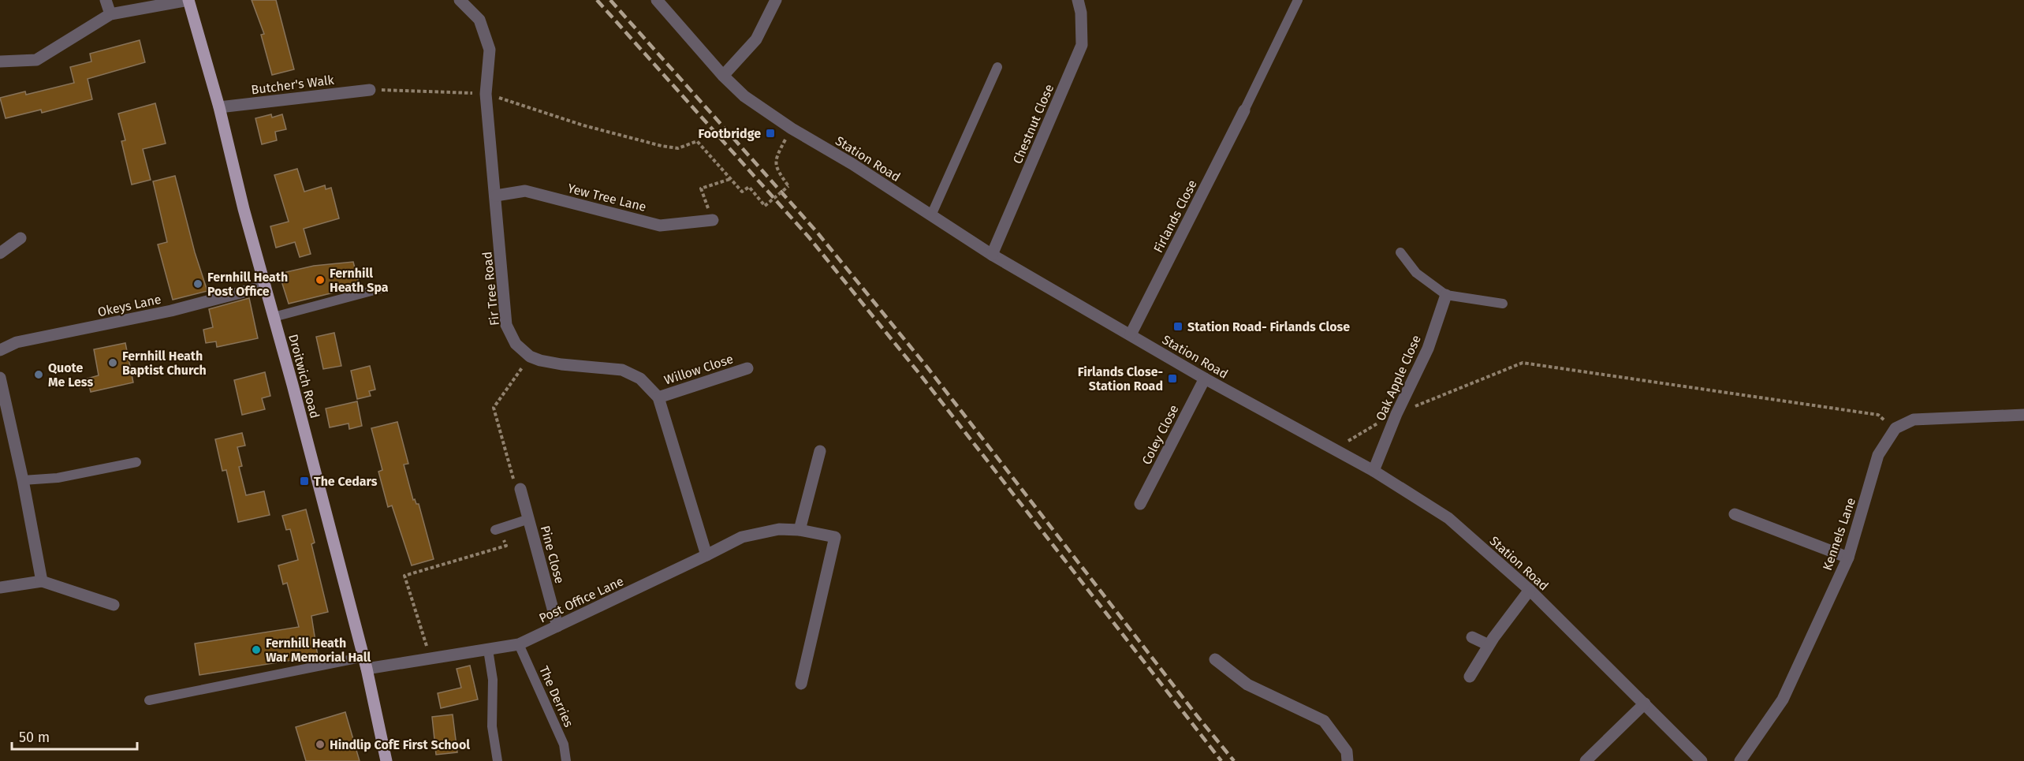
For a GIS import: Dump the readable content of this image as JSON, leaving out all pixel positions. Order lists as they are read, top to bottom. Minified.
{"streets":{"main road":["Droitwich Road"],"street":["Butcher's Walk","Chestnut Close","Station Road","Yew Tree Lane","Firlands Close","Fir Tree Road","Okeys Lane","Willow Close","Oak Apple Close","Coley Close","Kennels Lane","Pine Close","Post Office Lane"],"lane":["The Derries"]},"crossings":[["Butcher's Walk","Droitwich Road"],["Chestnut Close","Station Road"],["Station Road","Firlands Close"],["Station Road","Oak Apple Close"],["Station Road","Coley Close"],["Yew Tree Lane","Fir Tree Road"],["Okeys Lane","Droitwich Road"],["Droitwich Road","Post Office Lane"],["Pine Close","Post Office Lane"],["Post Office Lane","The Derries"]],"places":{"transit":["Footbridge","Station Road- Firlands Close","Firlands Close- Station Road","The Cedars"],"other":["Fernhill Heath Spa","Fernhill Heath Post Office","Fernhill Heath Baptist Church","Quote Me Less","Fernhill Heath War Memorial Hall","Hindlip CofE First School"]},"scale_bar":"50 m"}
